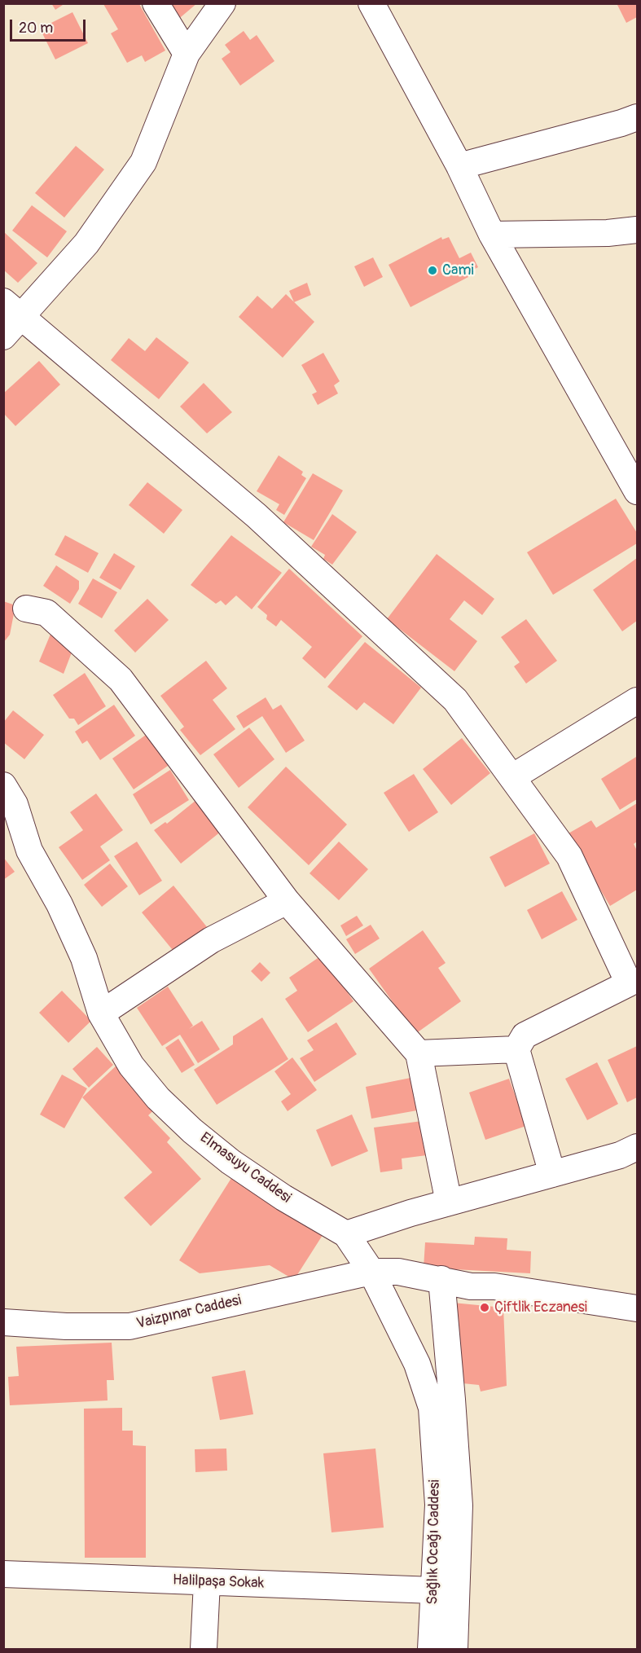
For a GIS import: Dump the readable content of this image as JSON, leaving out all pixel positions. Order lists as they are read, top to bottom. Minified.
{"streets":{"street":["Elmasuyu Caddesi","Vaizpınar Caddesi","Sağlık Ocağı Caddesi","Halilpaşa Sokak"]},"crossings":[["Elmasuyu Caddesi","Vaizpınar Caddesi"],["Elmasuyu Caddesi","Sağlık Ocağı Caddesi"],["Vaizpınar Caddesi","Sağlık Ocağı Caddesi"],["Sağlık Ocağı Caddesi","Halilpaşa Sokak"]],"places":["Cami","Çiftlik Eczanesi"],"scale_bar":"20 m"}
